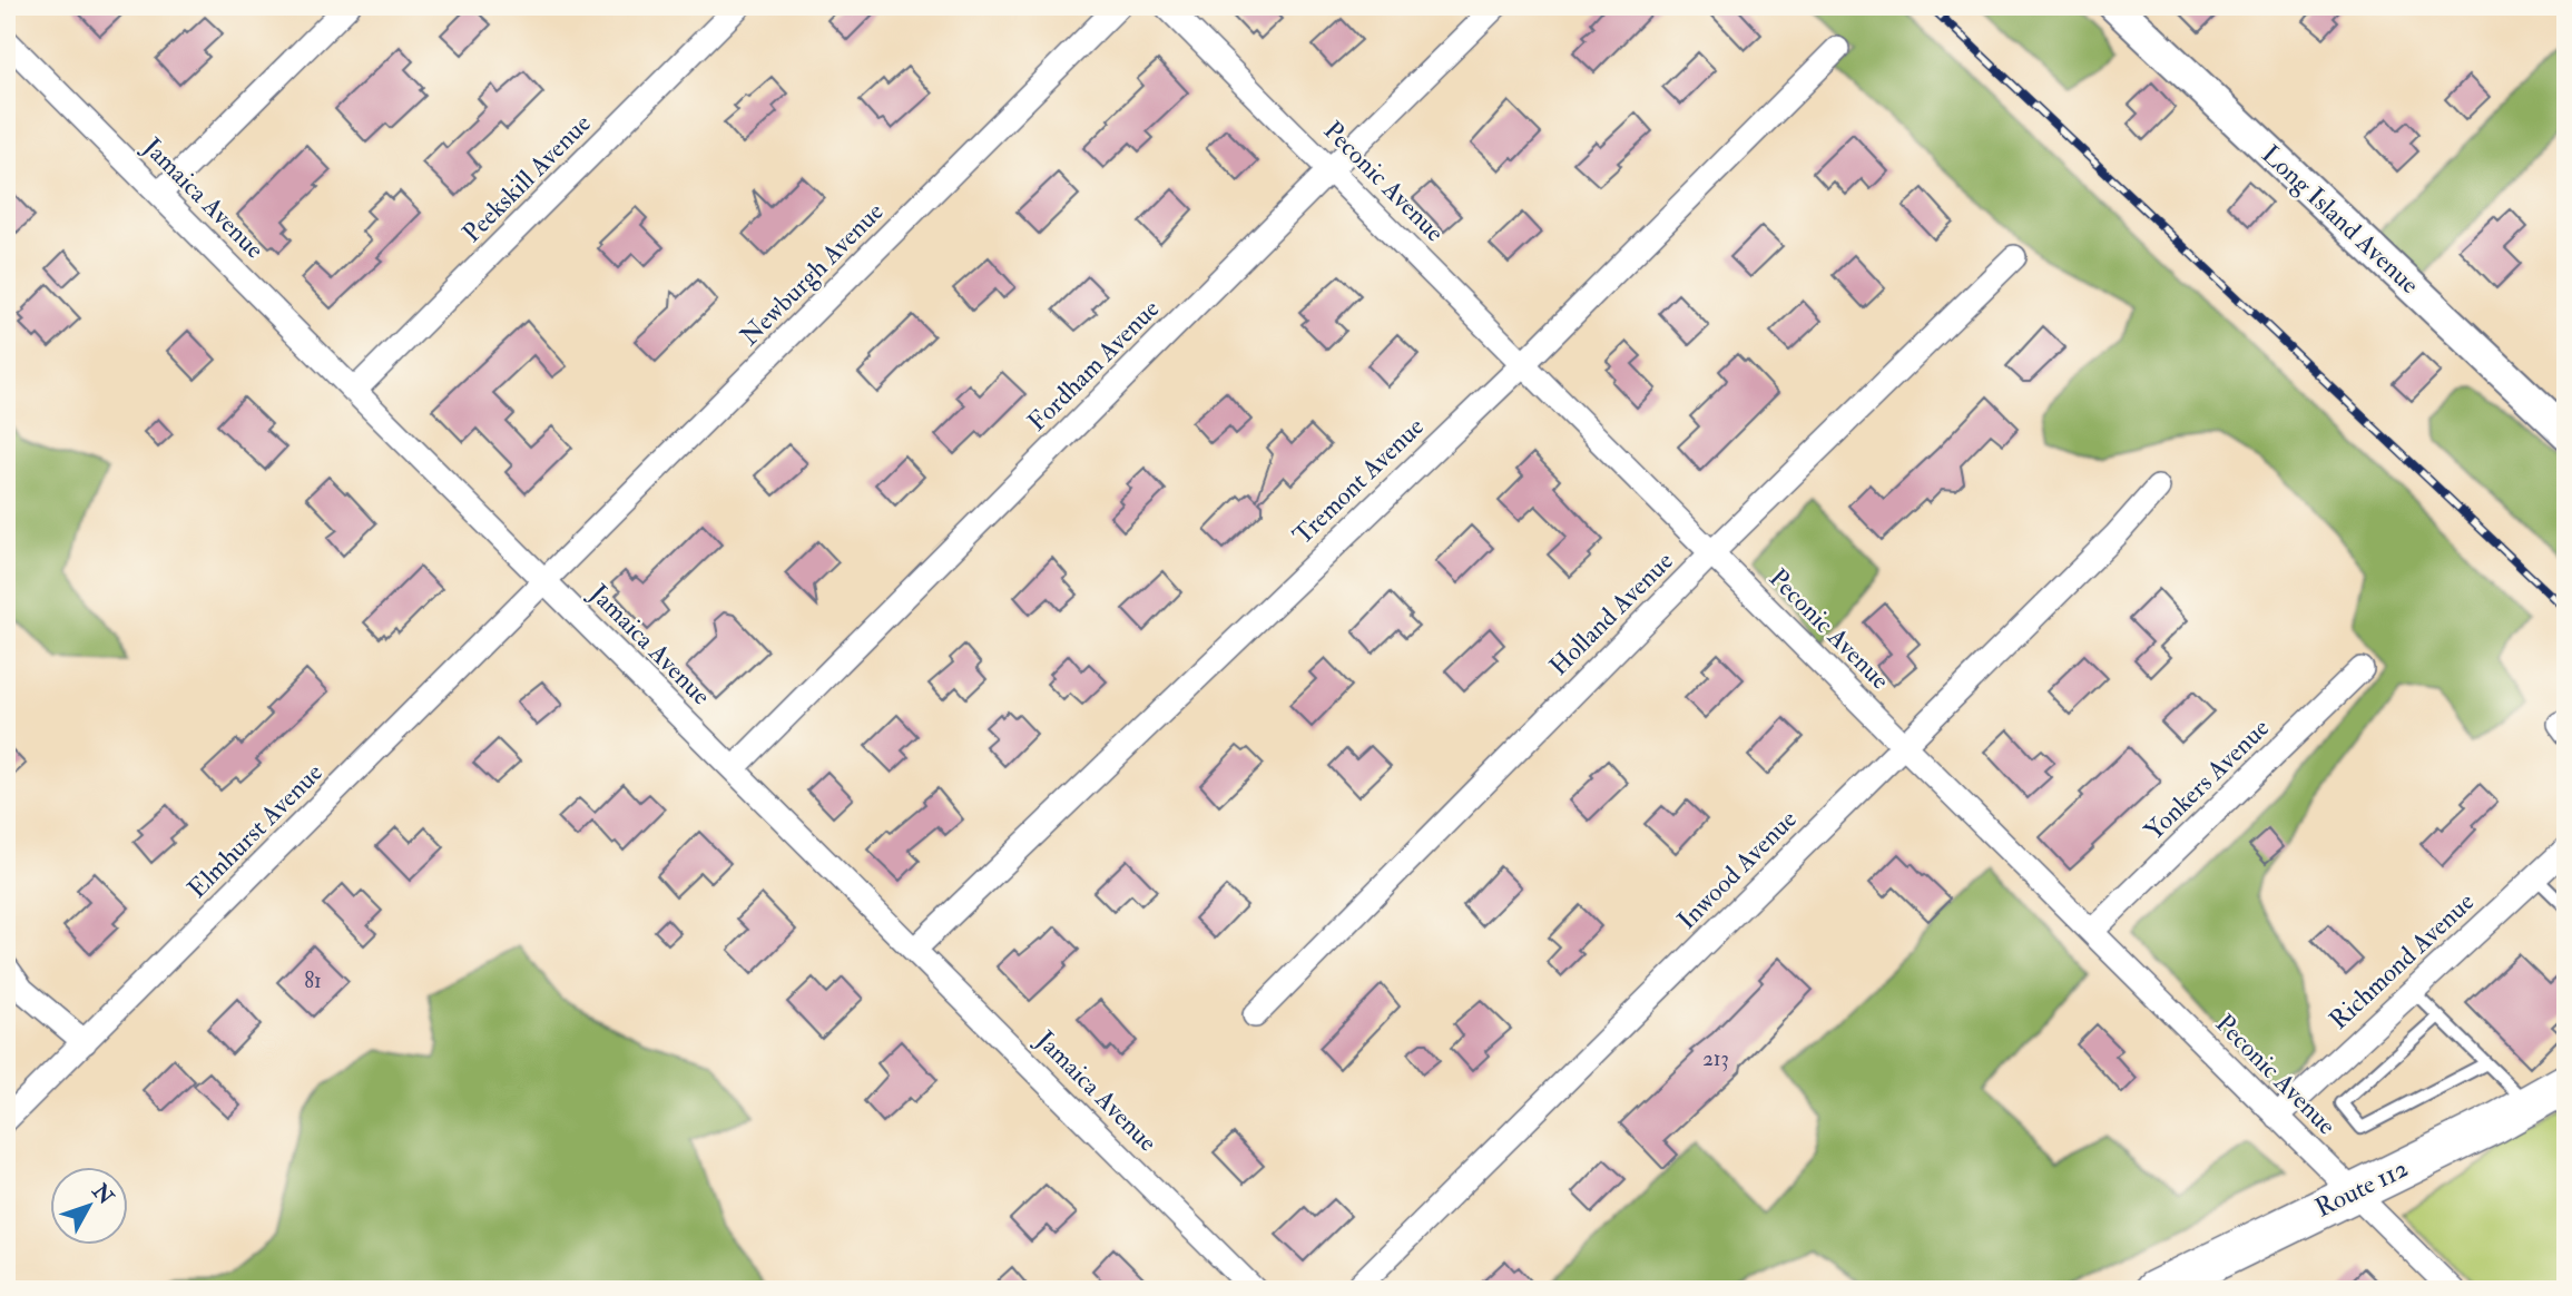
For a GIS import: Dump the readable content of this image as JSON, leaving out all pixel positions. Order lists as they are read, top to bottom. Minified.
{"streets":{"main road":["Route 112"],"street":["Peekskill Avenue","Peconic Avenue","Jamaica Avenue","Long Island Avenue","Newburgh Avenue","Fordham Avenue","Tremont Avenue","Holland Avenue","Yonkers Avenue","Elmhurst Avenue","Inwood Avenue","Richmond Avenue"]},"crossings":[["Peekskill Avenue","Jamaica Avenue"],["Peconic Avenue","Fordham Avenue"],["Peconic Avenue","Tremont Avenue"],["Peconic Avenue","Holland Avenue"],["Peconic Avenue","Yonkers Avenue"],["Peconic Avenue","Inwood Avenue"],["Peconic Avenue","Richmond Avenue"],["Peconic Avenue","Route 112"],["Jamaica Avenue","Newburgh Avenue"],["Jamaica Avenue","Fordham Avenue"],["Jamaica Avenue","Tremont Avenue"],["Jamaica Avenue","Elmhurst Avenue"],["Newburgh Avenue","Elmhurst Avenue"]],"house_numbers":["81","213"],"north":"top right"}
